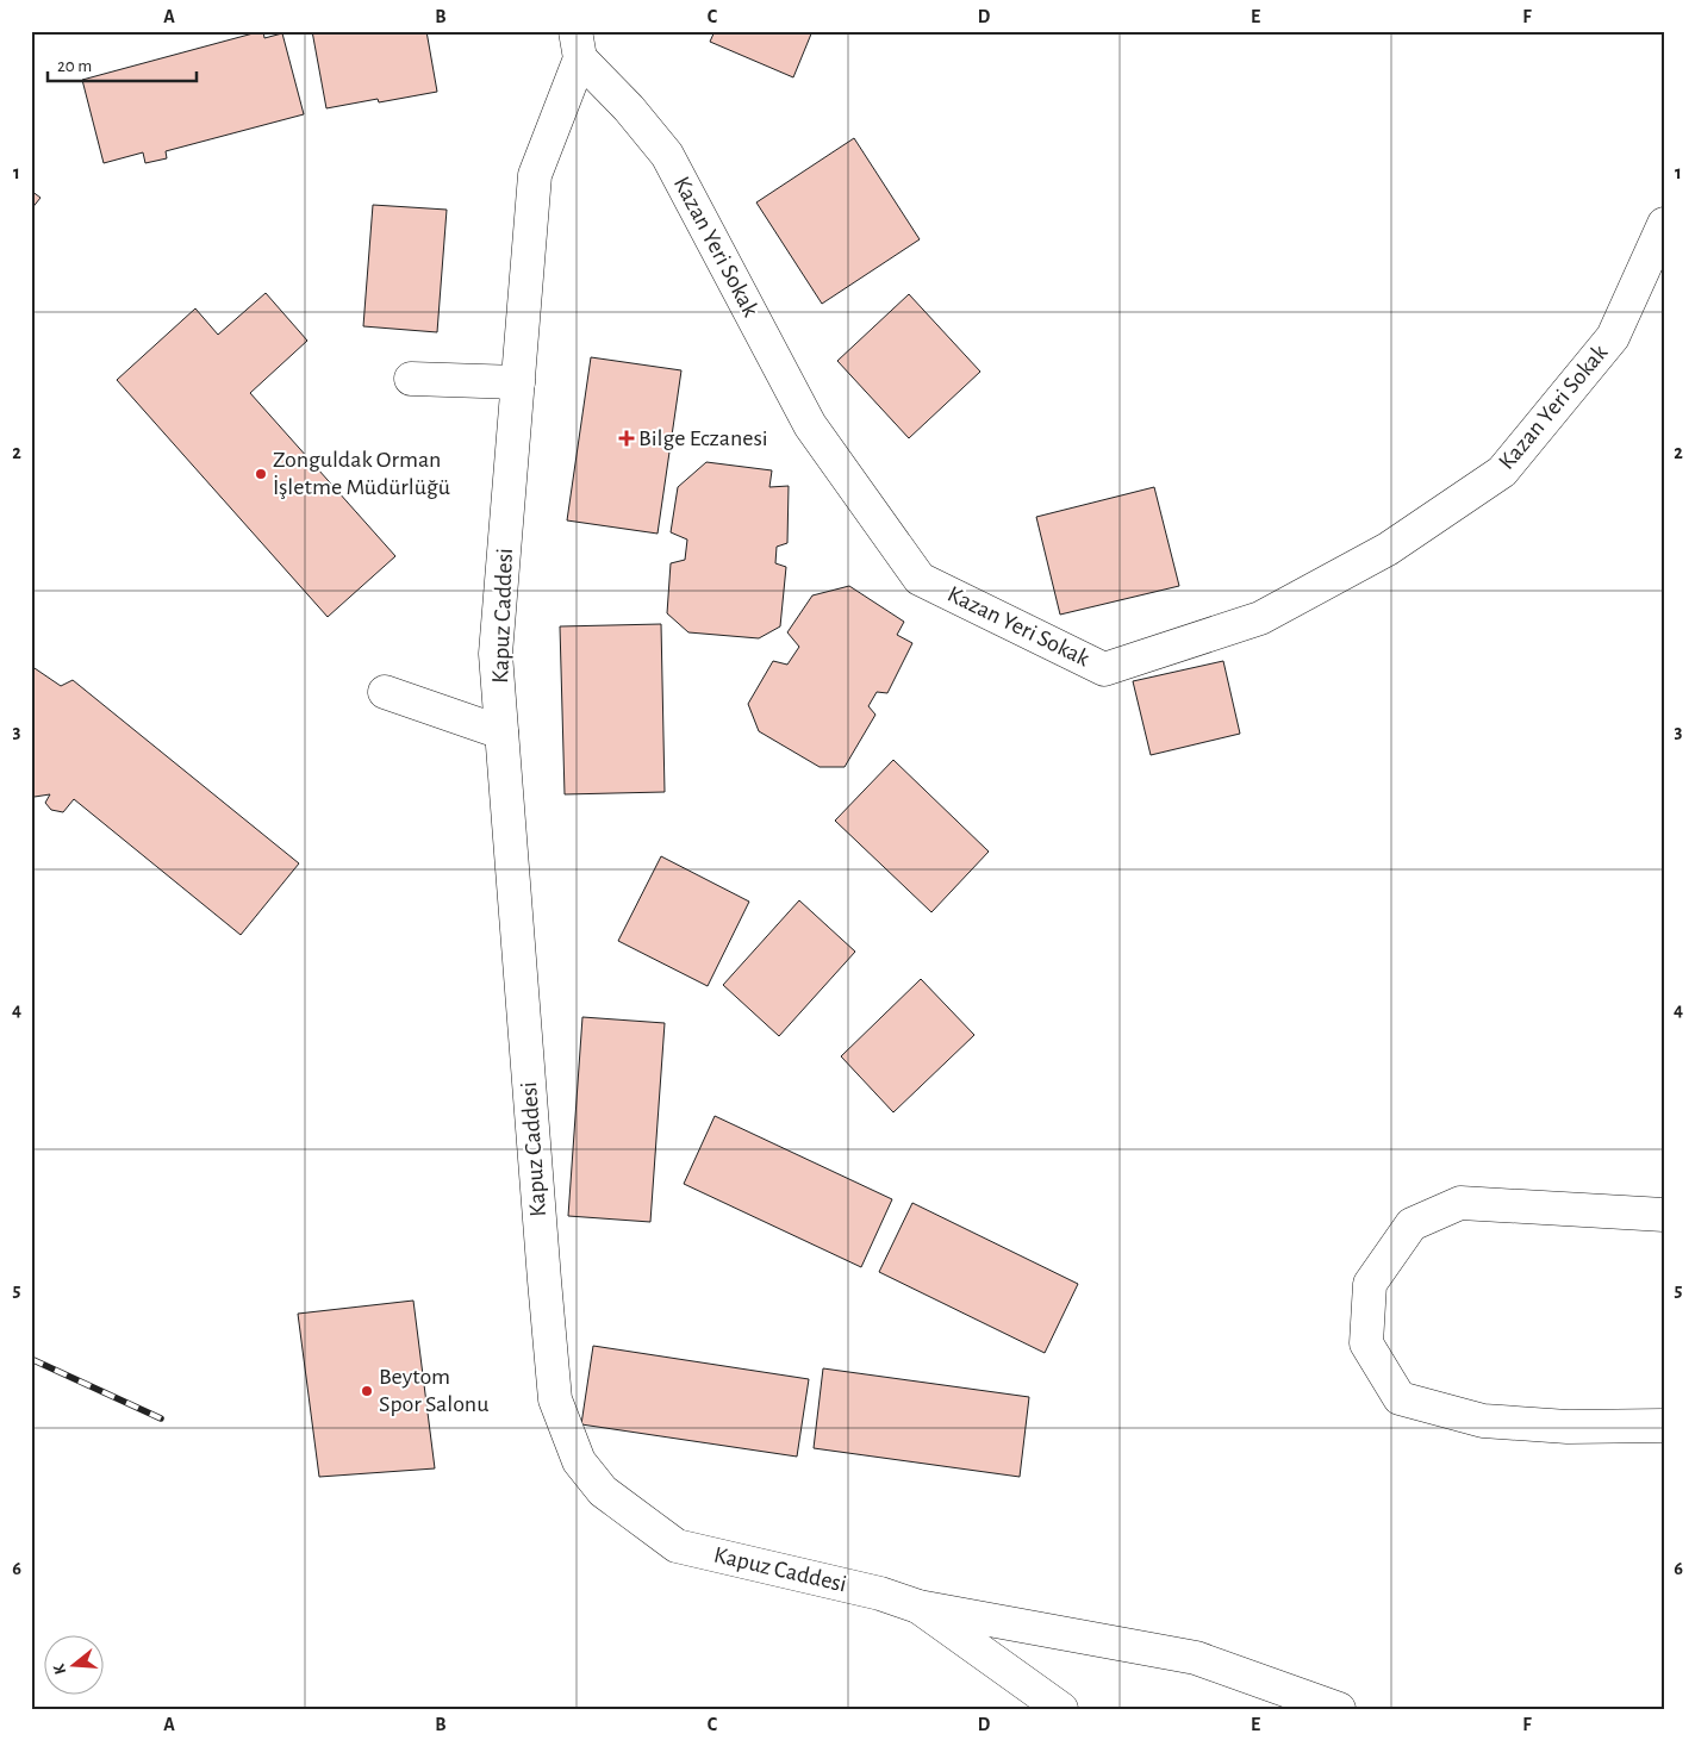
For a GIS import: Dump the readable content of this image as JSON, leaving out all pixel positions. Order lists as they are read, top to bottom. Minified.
{"streets":{"street":["Kazan Yeri Sokak","Kapuz Caddesi"]},"crossings":[["Kazan Yeri Sokak","Kapuz Caddesi"]],"places":{"health":["Bilge Eczanesi"],"other":["Zonguldak Orman İşletme Müdürlüğü","Beytom Spor Salonu"]},"scale_bar":"20 m","north":"left","grid":{"columns":["A","B","C","D","E","F"],"rows":["1","2","3","4","5","6"]}}
